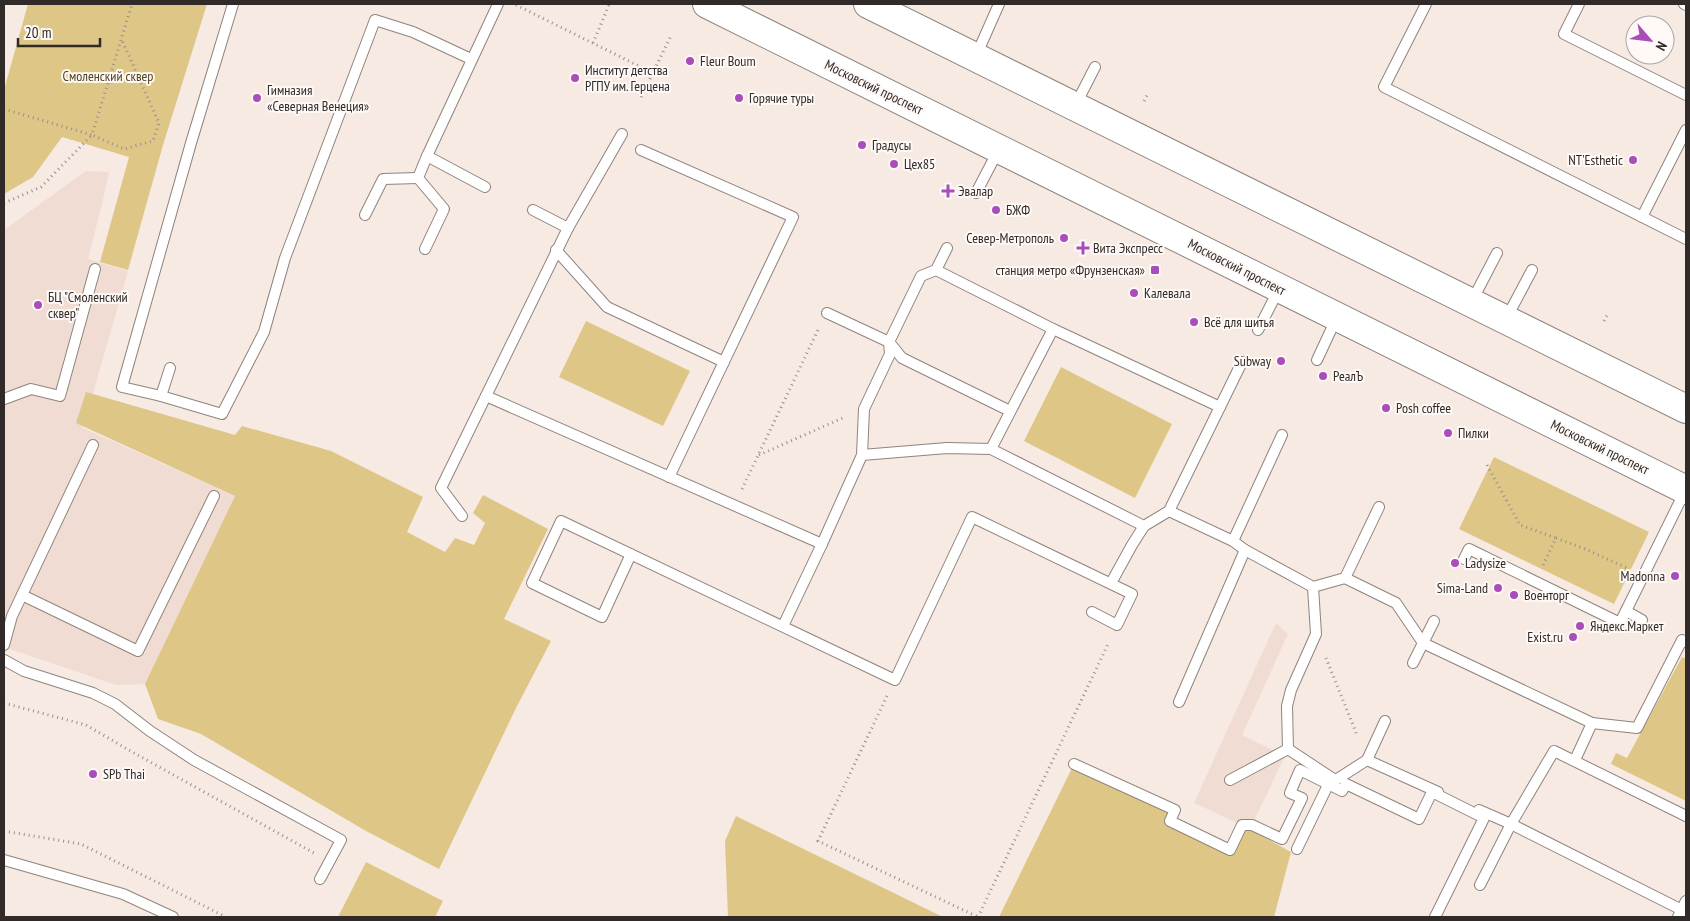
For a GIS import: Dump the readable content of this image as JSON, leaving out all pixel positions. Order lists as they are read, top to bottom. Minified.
{"streets":{"main road":["Московский проспект"]},"parks":["Смоленский сквер"],"places":{"other":["Fleur Boum","Институт детства РГПУ им. Герцена","Гимназия «Северная Венеция»","Горячие туры","Градусы","NT'Esthetic","Цех85","БЖФ","Север-Метрополь","Калевала","БЦ \"Смоленский сквер\"","Всё для шитья","Subway","РеалЪ","Posh coffee","Пилки","Ladysize","Madonna","Sima-Land","Военторг","Яндекс.Маркет","Exist.ru","SPb Thai"],"health":["Эвалар","Вита Экспресс"],"transit":["станция метро «Фрунзенская»"]},"scale_bar":"20 m","north":"bottom right"}
